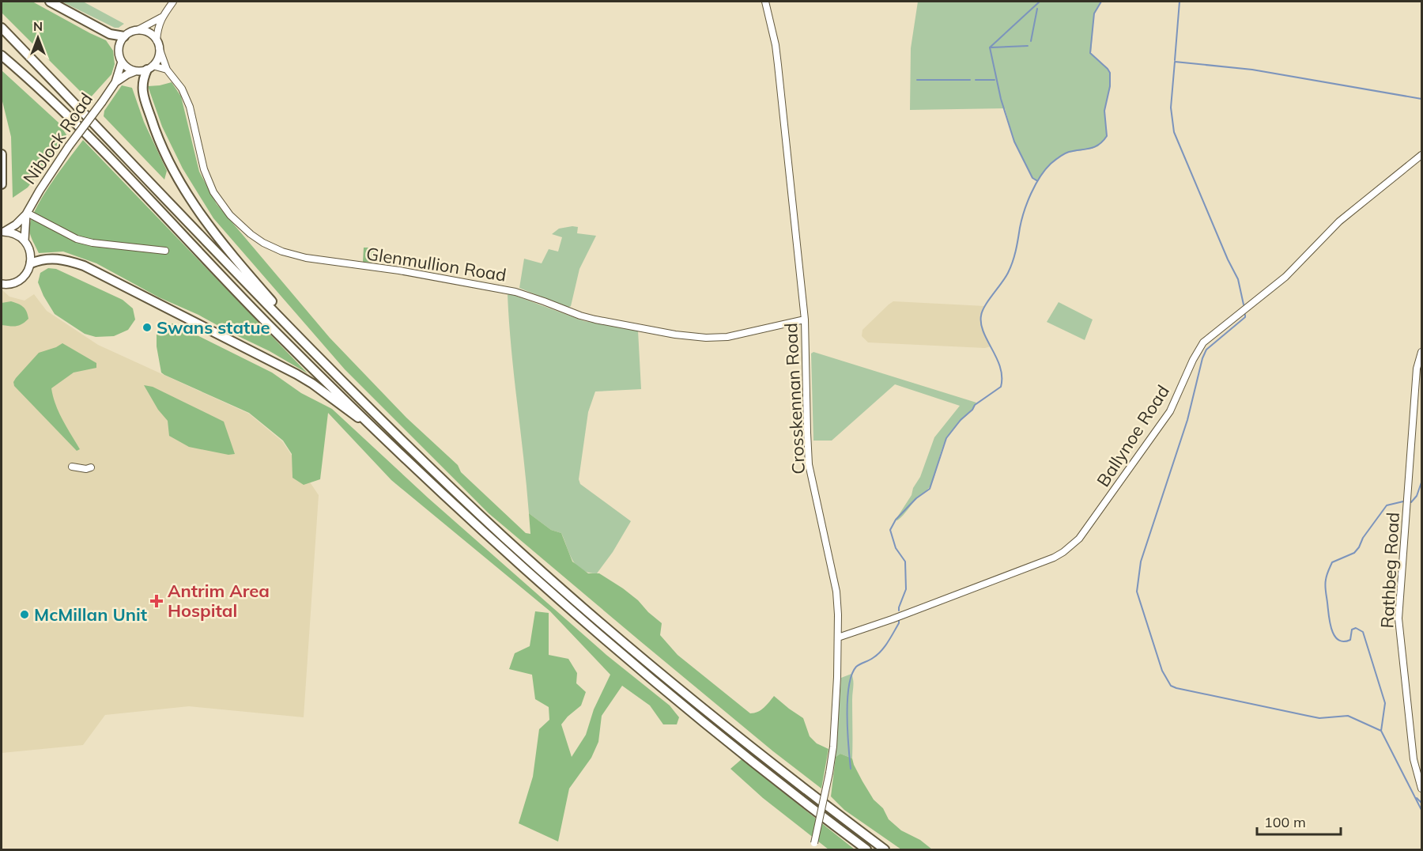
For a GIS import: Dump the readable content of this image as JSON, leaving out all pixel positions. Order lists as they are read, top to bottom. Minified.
{"streets":{"main road":["Niblock Road"],"street":["Glenmullion Road","Crosskennan Road","Ballynoe Road","Rathbeg Road"]},"crossings":[["Niblock Road","Glenmullion Road"],["Glenmullion Road","Crosskennan Road"],["Crosskennan Road","Ballynoe Road"]],"places":{"other":["Swans statue","McMillan Unit"],"health":["Antrim Area Hospital"]},"scale_bar":"100 m","north":"top"}
